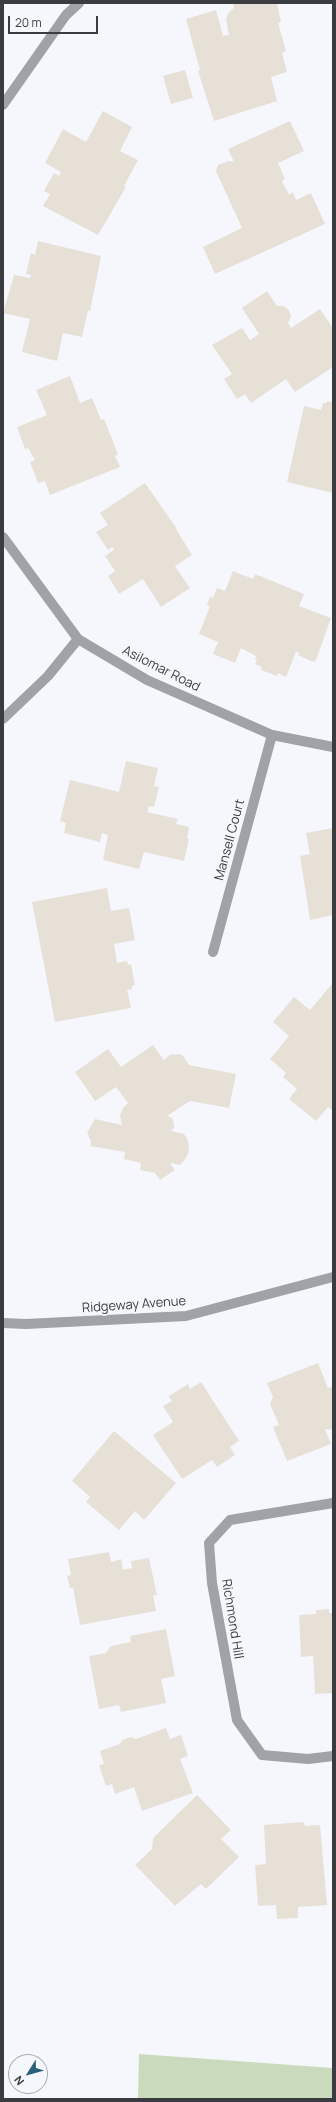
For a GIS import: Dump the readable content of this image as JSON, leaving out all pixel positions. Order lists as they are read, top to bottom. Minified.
{"streets":{"street":["Asilomar Road","Mansell Court","Ridgeway Avenue","Richmond Hill"]},"crossings":[["Asilomar Road","Mansell Court"]],"scale_bar":"20 m","north":"bottom left"}
